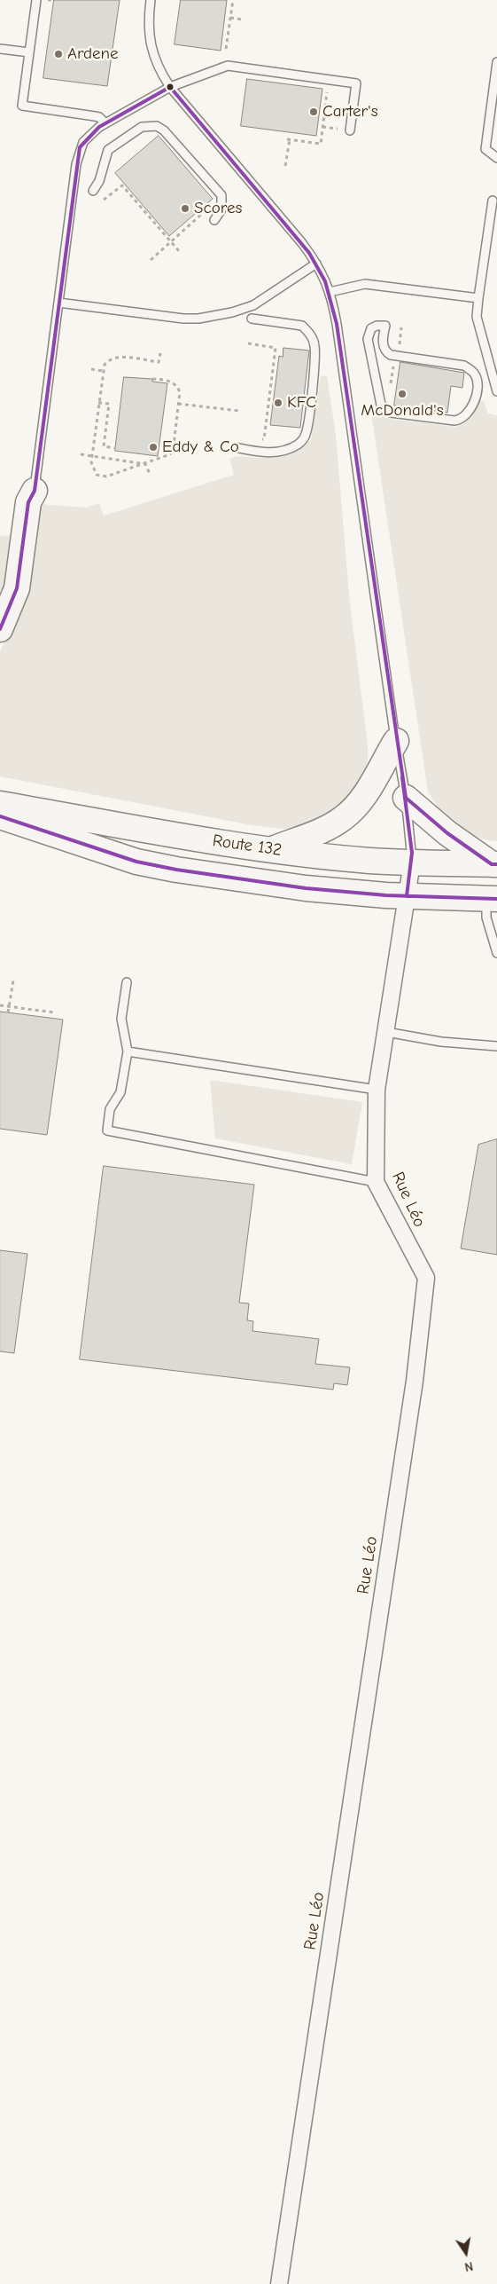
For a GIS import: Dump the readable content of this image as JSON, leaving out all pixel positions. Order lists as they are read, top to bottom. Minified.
{"streets":{"highway":["Route 132"],"street":["Rue Léo"]},"crossings":[["Route 132","Rue Léo"]],"places":["Ardene","Carter's","Scores","McDonald's","KFC","Eddy & Co"],"north":"bottom"}
